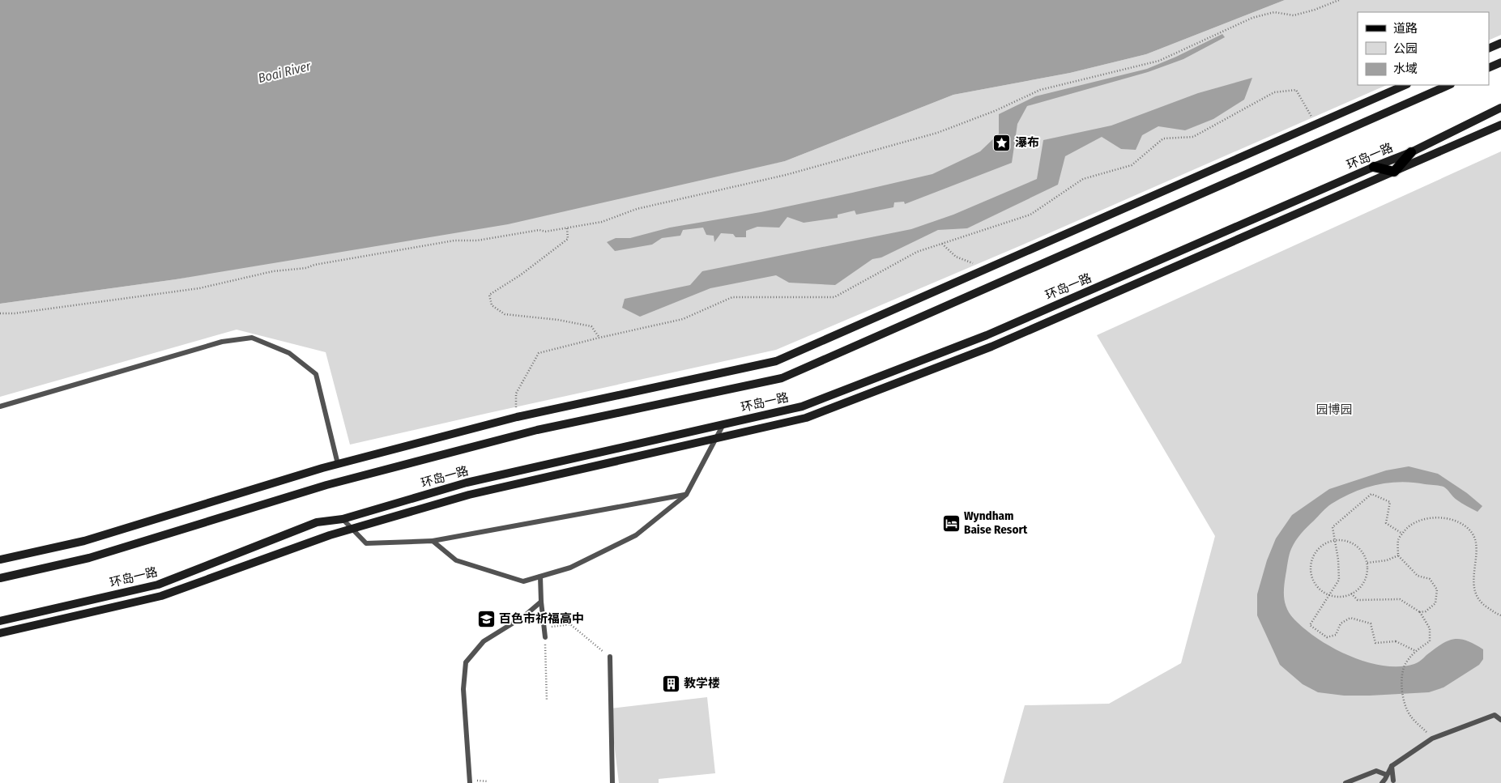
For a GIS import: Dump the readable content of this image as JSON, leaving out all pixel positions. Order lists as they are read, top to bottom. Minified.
{"streets":{"main road":["环岛一路"]},"water":["Boai River"],"parks":["园博园"],"places":{"place":["瀑布"],"hotel":["Wyndham Baise Resort"],"school or university":["百色市祈福高中"],"building":["教学楼"]},"legend":["道路","公园","水域"]}
